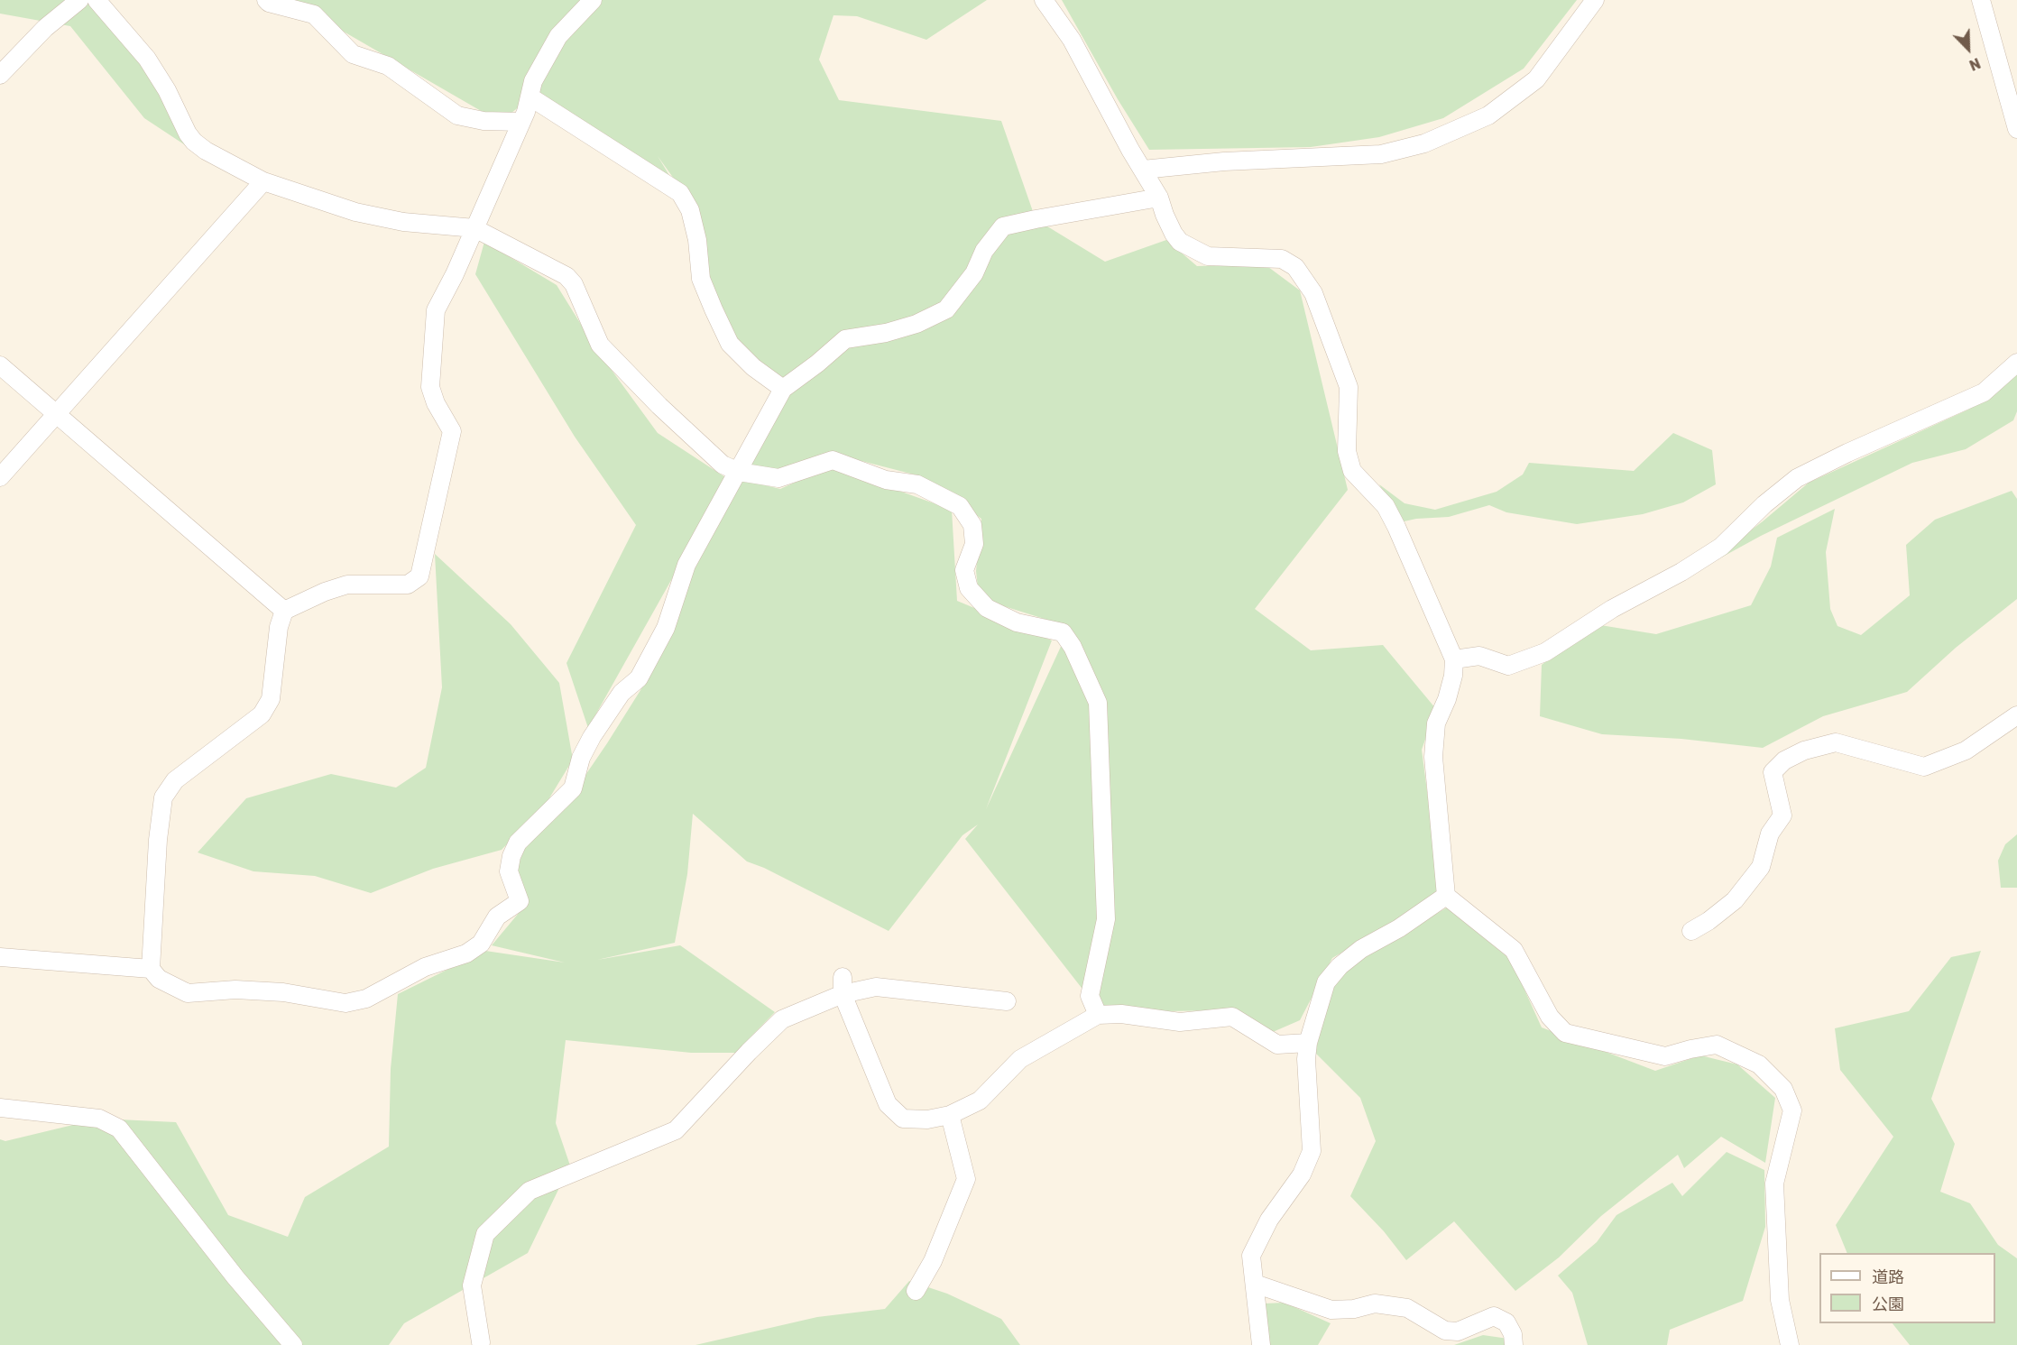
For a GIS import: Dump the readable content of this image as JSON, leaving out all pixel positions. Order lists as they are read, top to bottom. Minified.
{"legend":["道路","公園"],"north":"bottom right"}
